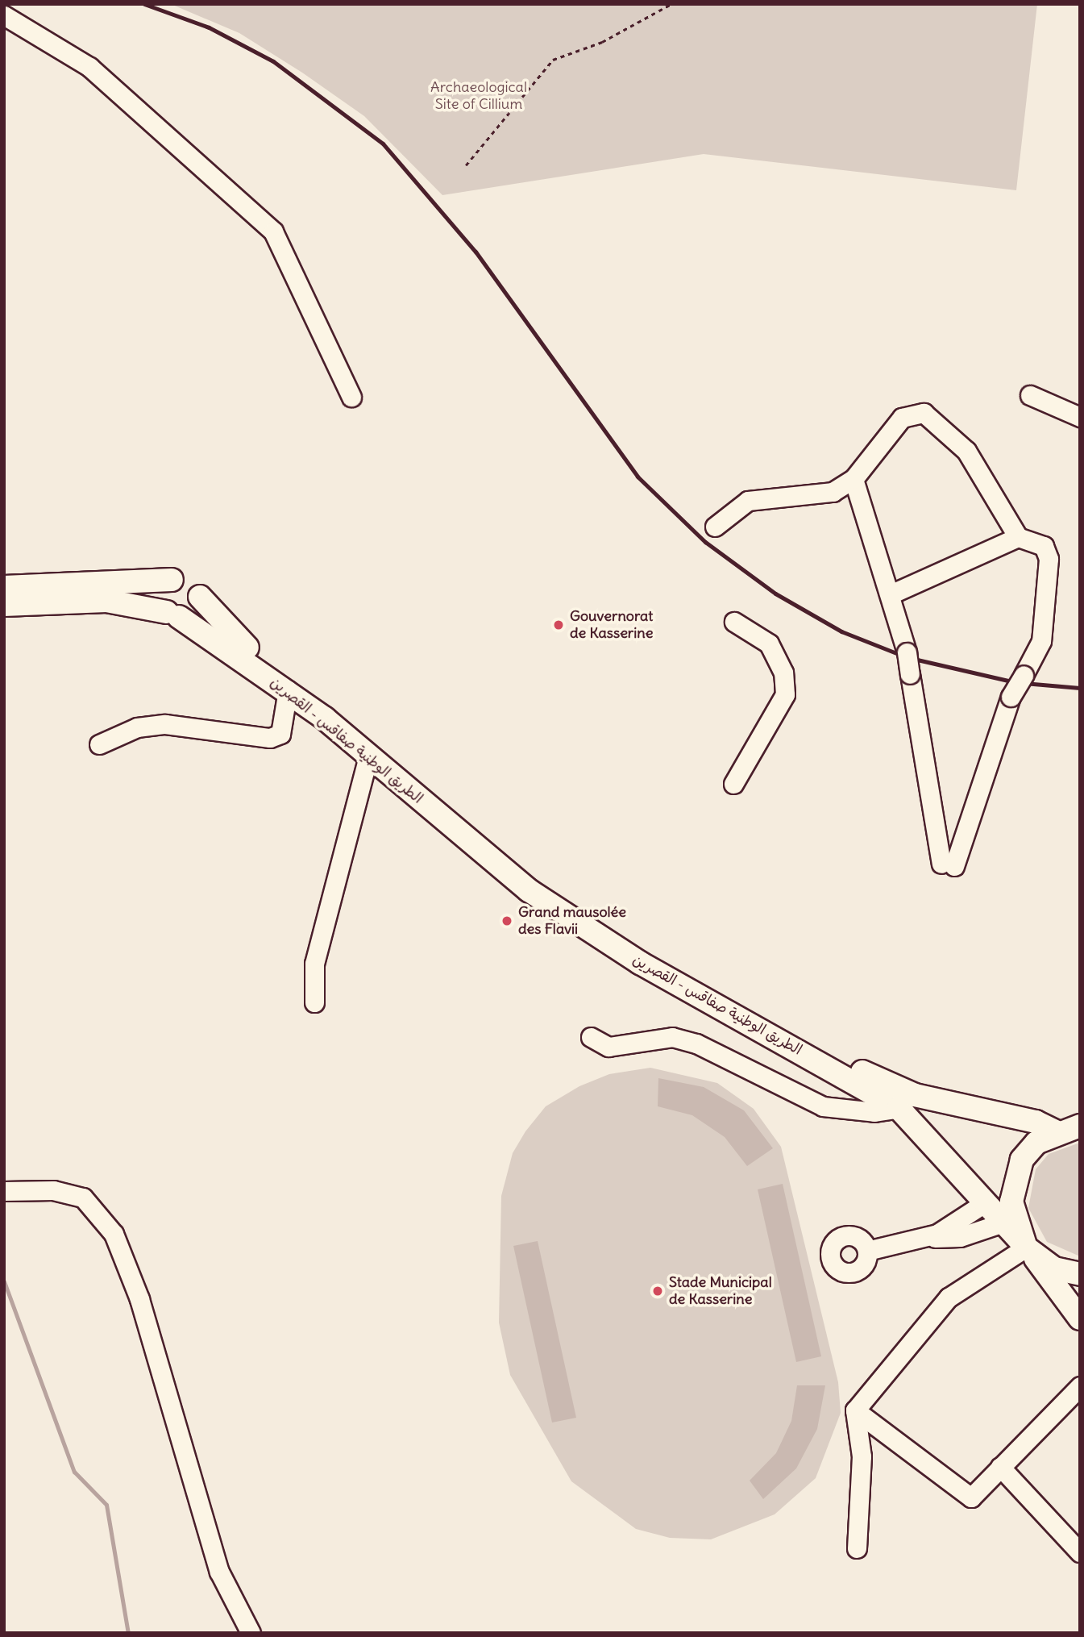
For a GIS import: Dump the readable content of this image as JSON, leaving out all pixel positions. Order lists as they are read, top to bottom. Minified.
{"streets":{"main road":["الطريق الوطنية صفاقس - القصرين"]},"parks":["Archaeological Site of Cillium"],"places":["Gouvernorat de Kasserine","Grand mausolée des Flavii","Stade Municipal de Kasserine"]}
